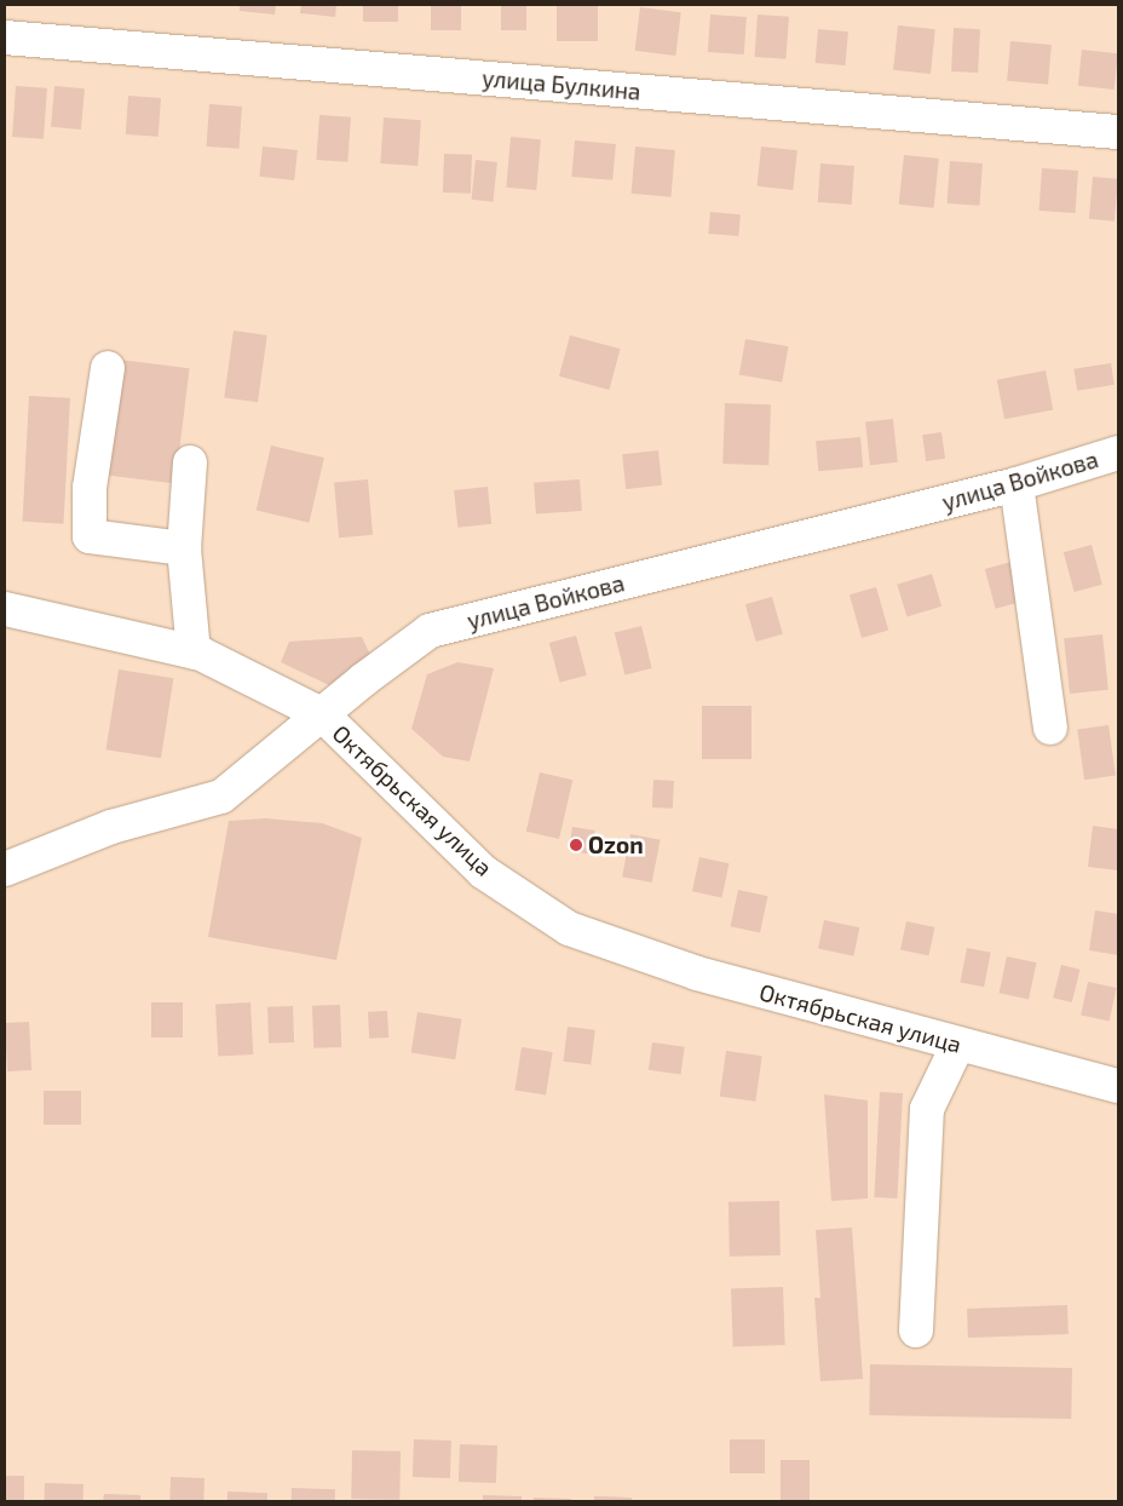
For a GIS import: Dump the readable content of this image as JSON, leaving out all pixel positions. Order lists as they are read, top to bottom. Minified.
{"streets":{"street":["улица Булкина","улица Войкова","Октябрьская улица"]},"crossings":[["улица Войкова","Октябрьская улица"]],"places":["Ozon"]}
